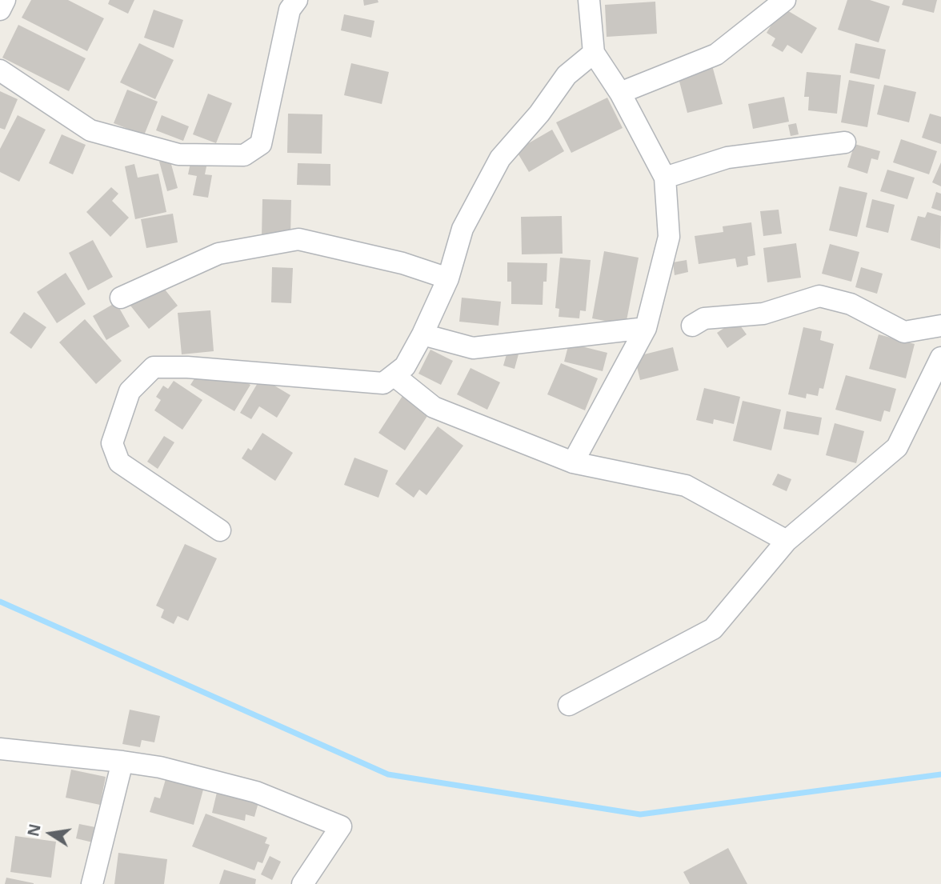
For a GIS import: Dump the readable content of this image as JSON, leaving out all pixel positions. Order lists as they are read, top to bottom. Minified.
{"north":"left"}
